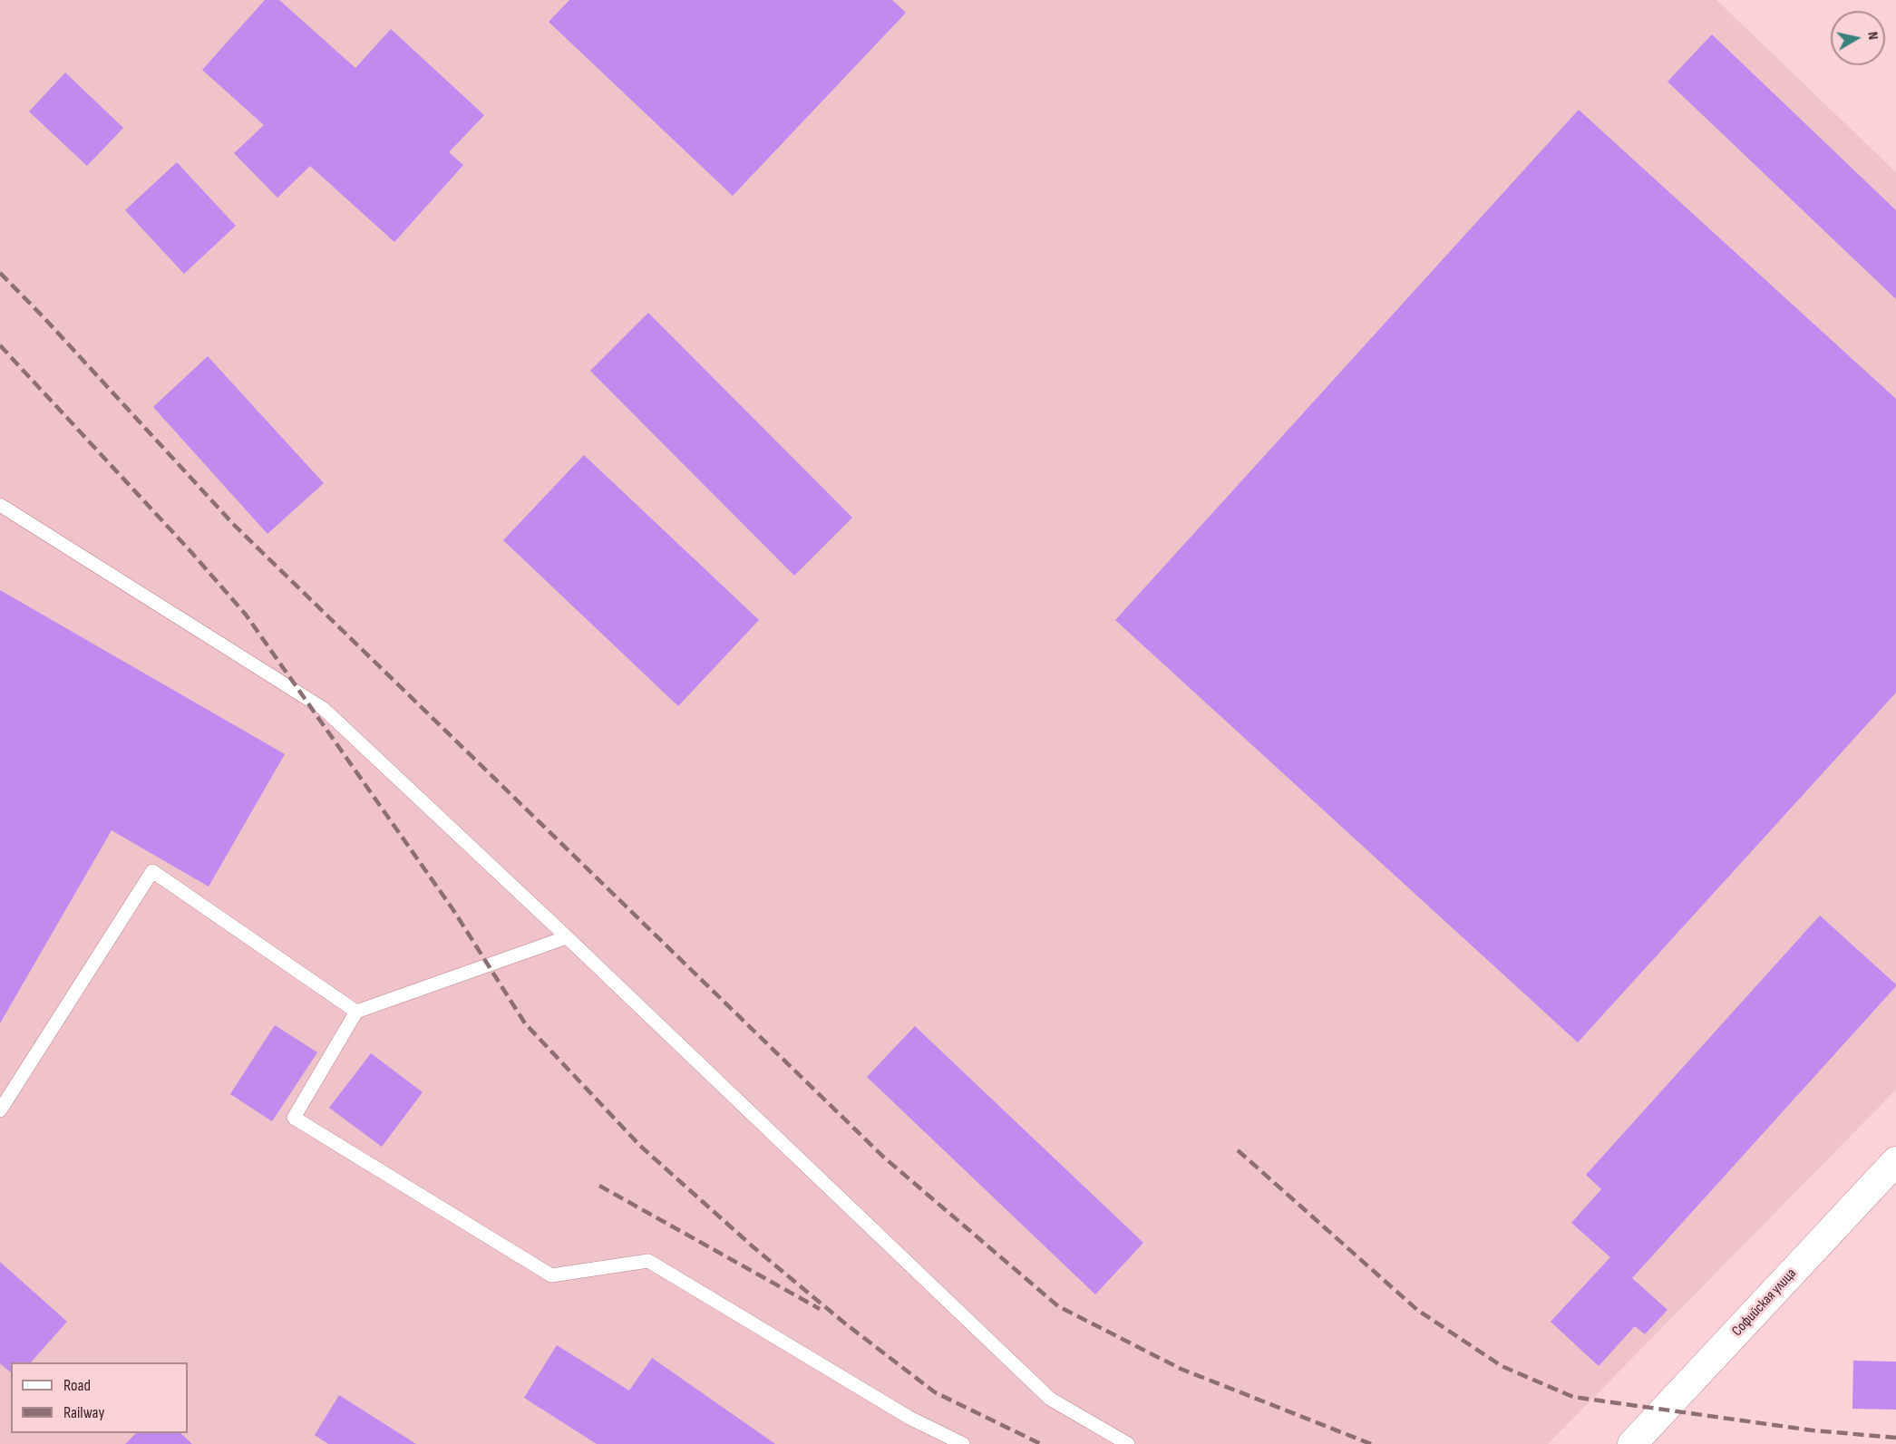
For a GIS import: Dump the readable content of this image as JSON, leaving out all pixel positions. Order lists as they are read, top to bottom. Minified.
{"streets":{"street":["Софийская улица"]},"legend":["Road","Railway"],"north":"right"}
